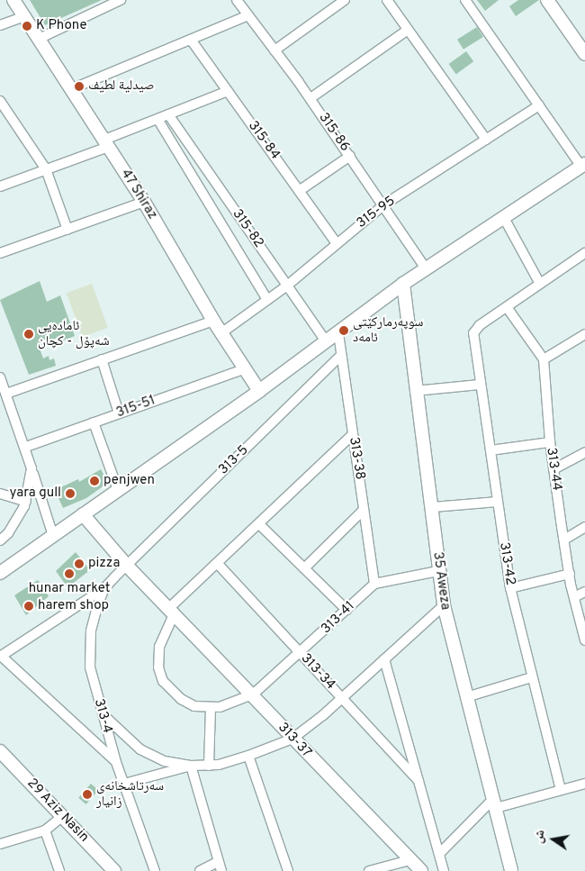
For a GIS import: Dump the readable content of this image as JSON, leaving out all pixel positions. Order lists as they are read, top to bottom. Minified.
{"streets":{"street":["315-86","315-84","47 Shiraz","315-95","315-82","315-51","313-38","313-5","313-44","313-42","35 Aweza","313-41","313-34","313-4","313-37","29 Aziz Nasin"]},"crossings":[["315-86","315-95"],["315-84","315-95"],["47 Shiraz","315-95"],["47 Shiraz","315-51"],["315-95","315-82"],["313-38","313-5"],["313-38","313-41"],["313-5","313-4"],["313-5","313-37"],["313-41","313-34"],["313-41","313-37"],["313-4","313-37"]],"places":["K Phone","صیدلیة لطیف","سوپەرمارکێتی ئامەد","ئامادەیی شەپۆل - کچان","penjwen","yara gull","pizza","hunar market","harem shop","سەرتاشخانەی زانیار"],"north":"left"}
